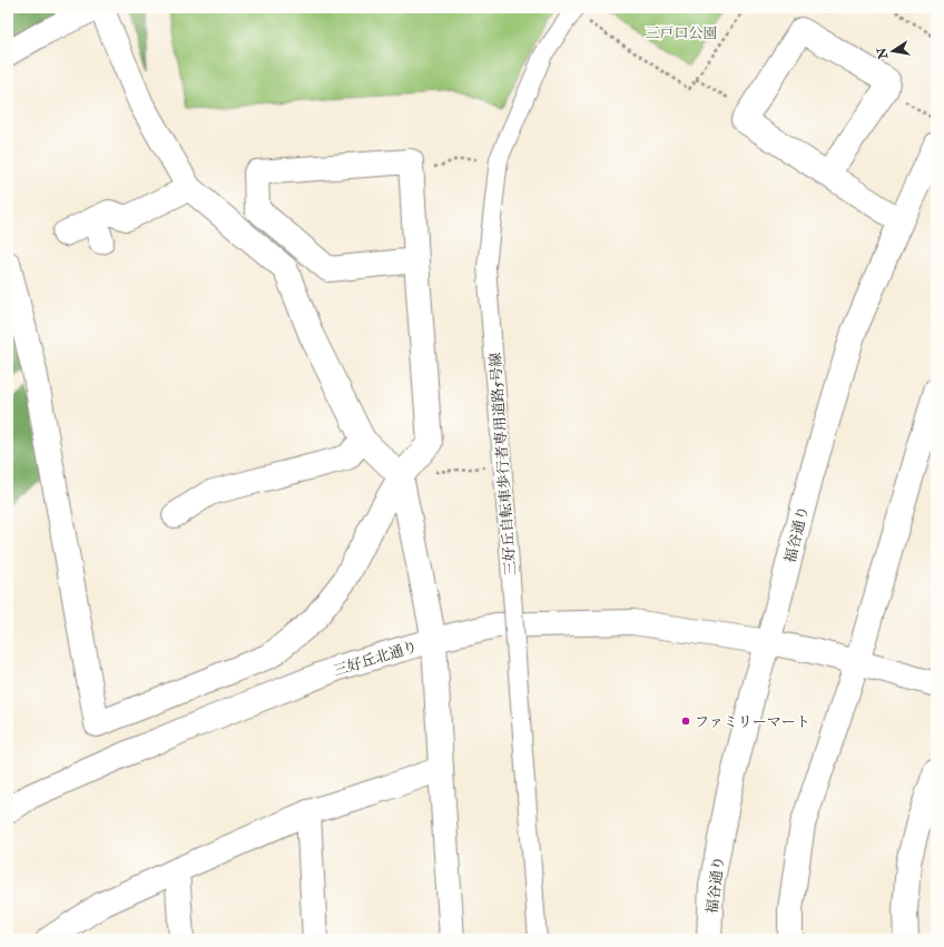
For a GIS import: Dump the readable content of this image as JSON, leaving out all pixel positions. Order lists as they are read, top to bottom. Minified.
{"streets":{"street":["三好丘自転車歩行者専用道路5号線","福谷通り","三好丘北通り"]},"crossings":[["福谷通り","三好丘北通り"]],"parks":["三戸口公園"],"places":["ファミリーマート"],"north":"left"}
